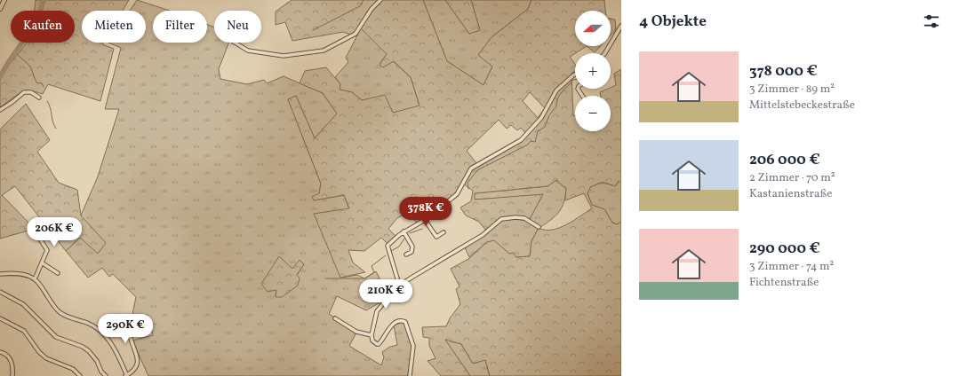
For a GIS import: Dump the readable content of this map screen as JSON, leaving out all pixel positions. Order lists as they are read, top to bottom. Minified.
{"north":"left","page":{"heading":"4 Objekte","map_buttons":["+","−"],"chip":["Kaufen","Mieten","Filter","Neu"],"list":[{"name":"378 000 €","note":"3 Zimmer · 89 m² · Mittelstebeckestraße"},{"name":"206 000 €","note":"2 Zimmer · 70 m² · Kastanienstraße"},{"name":"290 000 €","note":"3 Zimmer · 74 m² · Fichtenstraße"}],"price":["378K €","206K €","210K €","290K €"]}}
